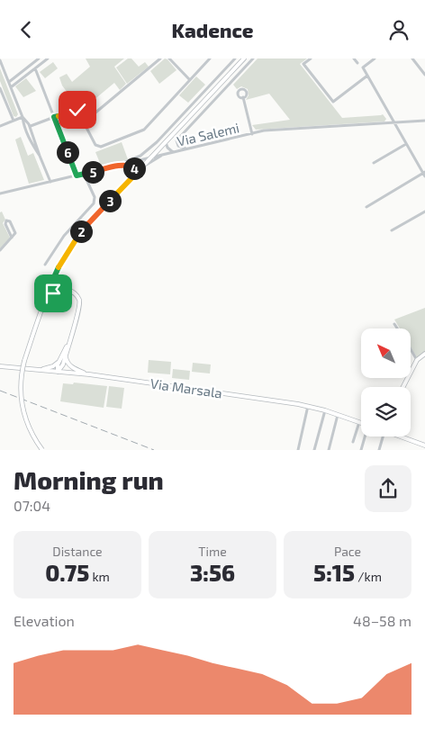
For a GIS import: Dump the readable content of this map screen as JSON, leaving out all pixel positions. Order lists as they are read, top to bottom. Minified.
{"streets":{"main road":["Via Marsala"],"street":["Via Salemi"]},"north":"top left","page":{"header":"Kadence","pins":["6","4","5","3","2"],"heading":["Morning run","07:04"],"stats":[["Distance","0.75 km"],["Time","3:56"],["Pace","5:15 /km"]],"chart":["Elevation","48–58 m"]}}
